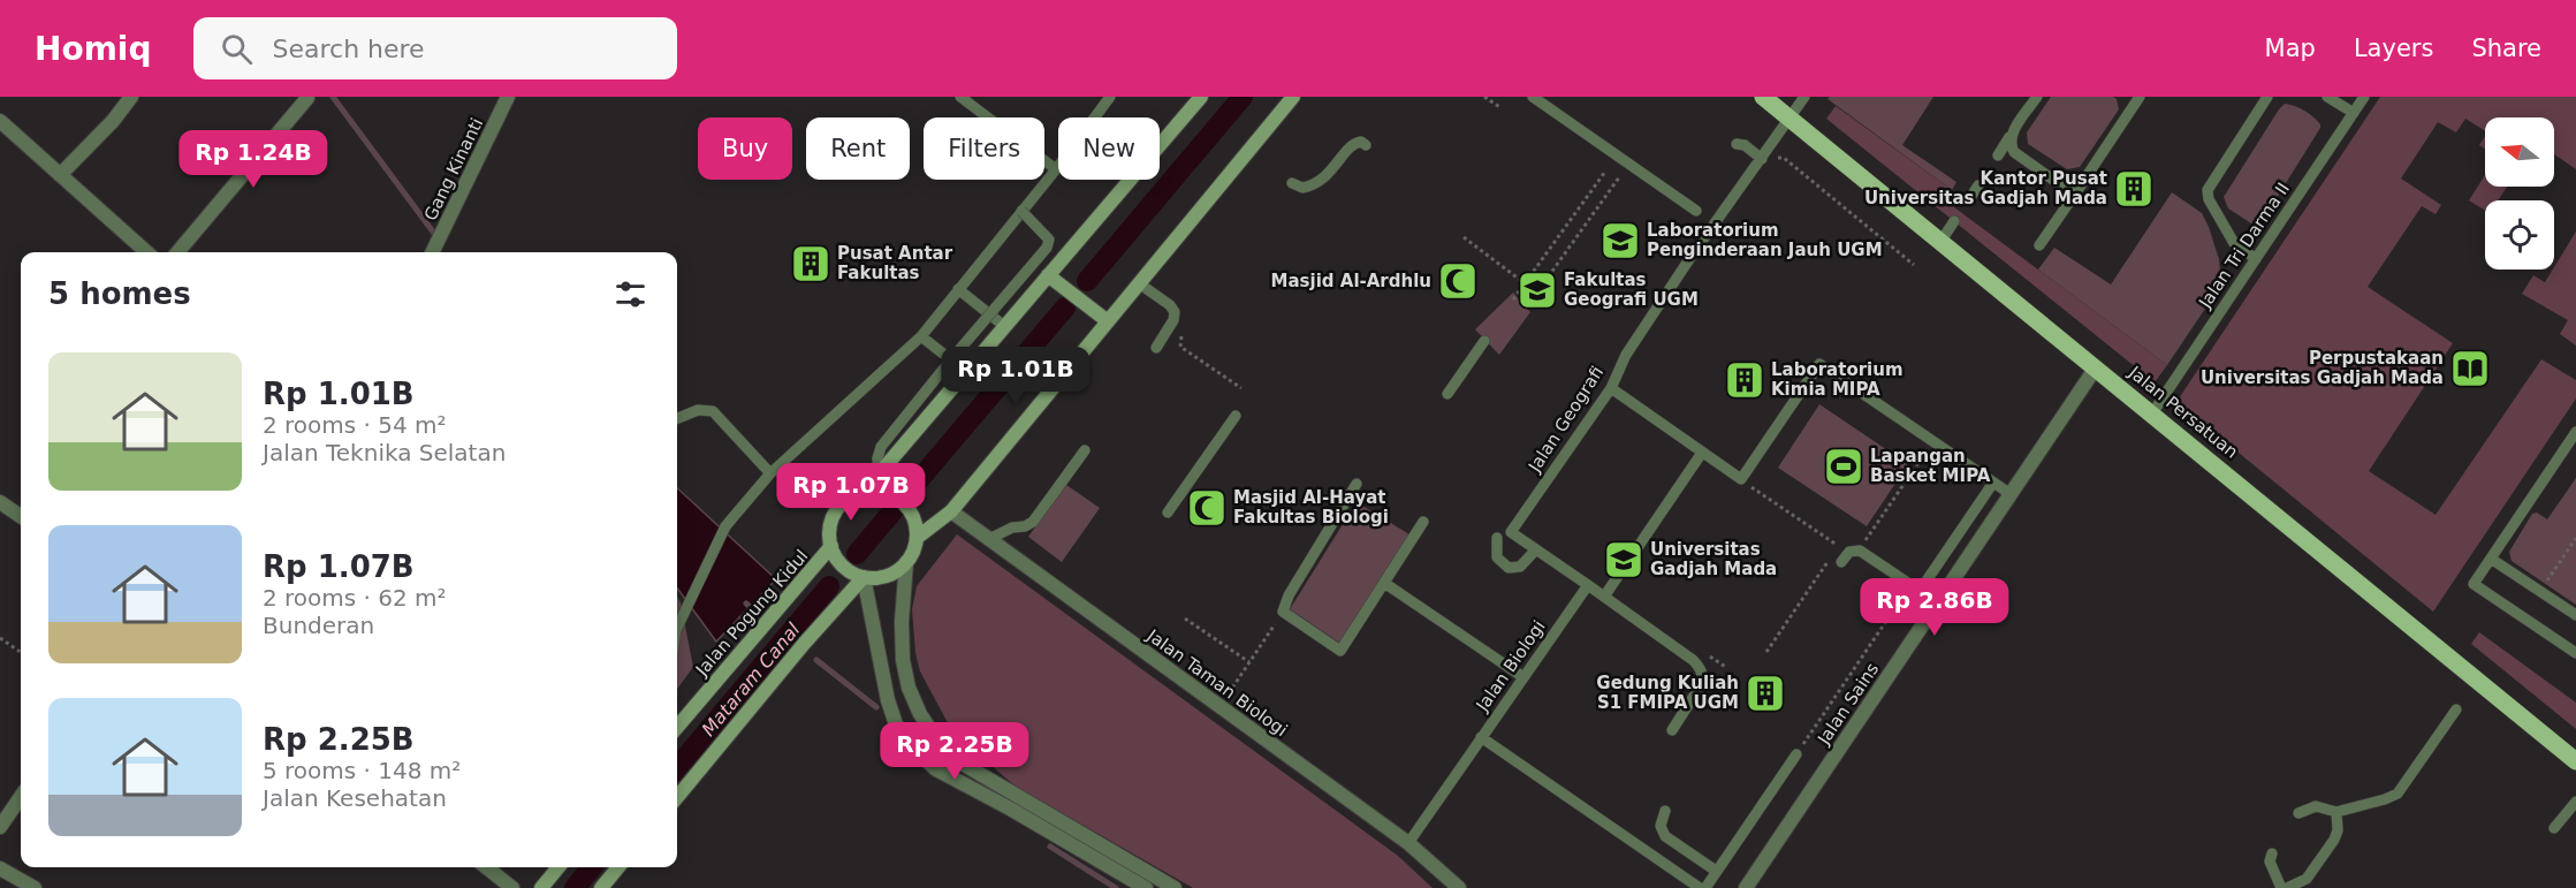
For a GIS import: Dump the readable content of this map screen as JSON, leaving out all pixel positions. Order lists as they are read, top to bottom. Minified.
{"streets":{"main road":["Jalan Persatuan","Jalan Pogung Kidul"],"street":["Gang Kinanti","Jalan Taman Biologi","Jalan Sains"],"lane":["Jalan Tri Darma II","Jalan Geografi","Jalan Biologi"]},"crossings":[["Jalan Tri Darma II","Jalan Persatuan"],["Jalan Persatuan","Jalan Geografi"],["Jalan Persatuan","Jalan Sains"],["Jalan Biologi","Jalan Taman Biologi"]],"water":["Mataram Canal"],"places":{"building":["Kantor Pusat Universitas Gadjah Mada","Pusat Antar Fakultas","Laboratorium Kimia MIPA","Gedung Kuliah S1 FMIPA UGM"],"school or university":["Laboratorium Penginderaan Jauh UGM","Fakultas Geografi UGM","Universitas Gadjah Mada"],"mosque":["Masjid Al-Ardhlu","Masjid Al-Hayat Fakultas Biologi"],"library":["Perpustakaan Universitas Gadjah Mada"],"sports":["Lapangan Basket MIPA"]},"north":"left","page":{"header":"Homiq","search":"Search here","nav":["Map","Layers","Share"],"chip":["Buy","Rent","Filters","New"],"price":["Rp 1.24B","Rp 1.01B","Rp 1.07B","Rp 2.86B","Rp 2.25B"],"heading":"5 homes","list":[{"name":"Rp 1.01B","note":"2 rooms · 54 m² · Jalan Teknika Selatan"},{"name":"Rp 1.07B","note":"2 rooms · 62 m² · Bunderan"},{"name":"Rp 2.25B","note":"5 rooms · 148 m² · Jalan Kesehatan"}]}}
